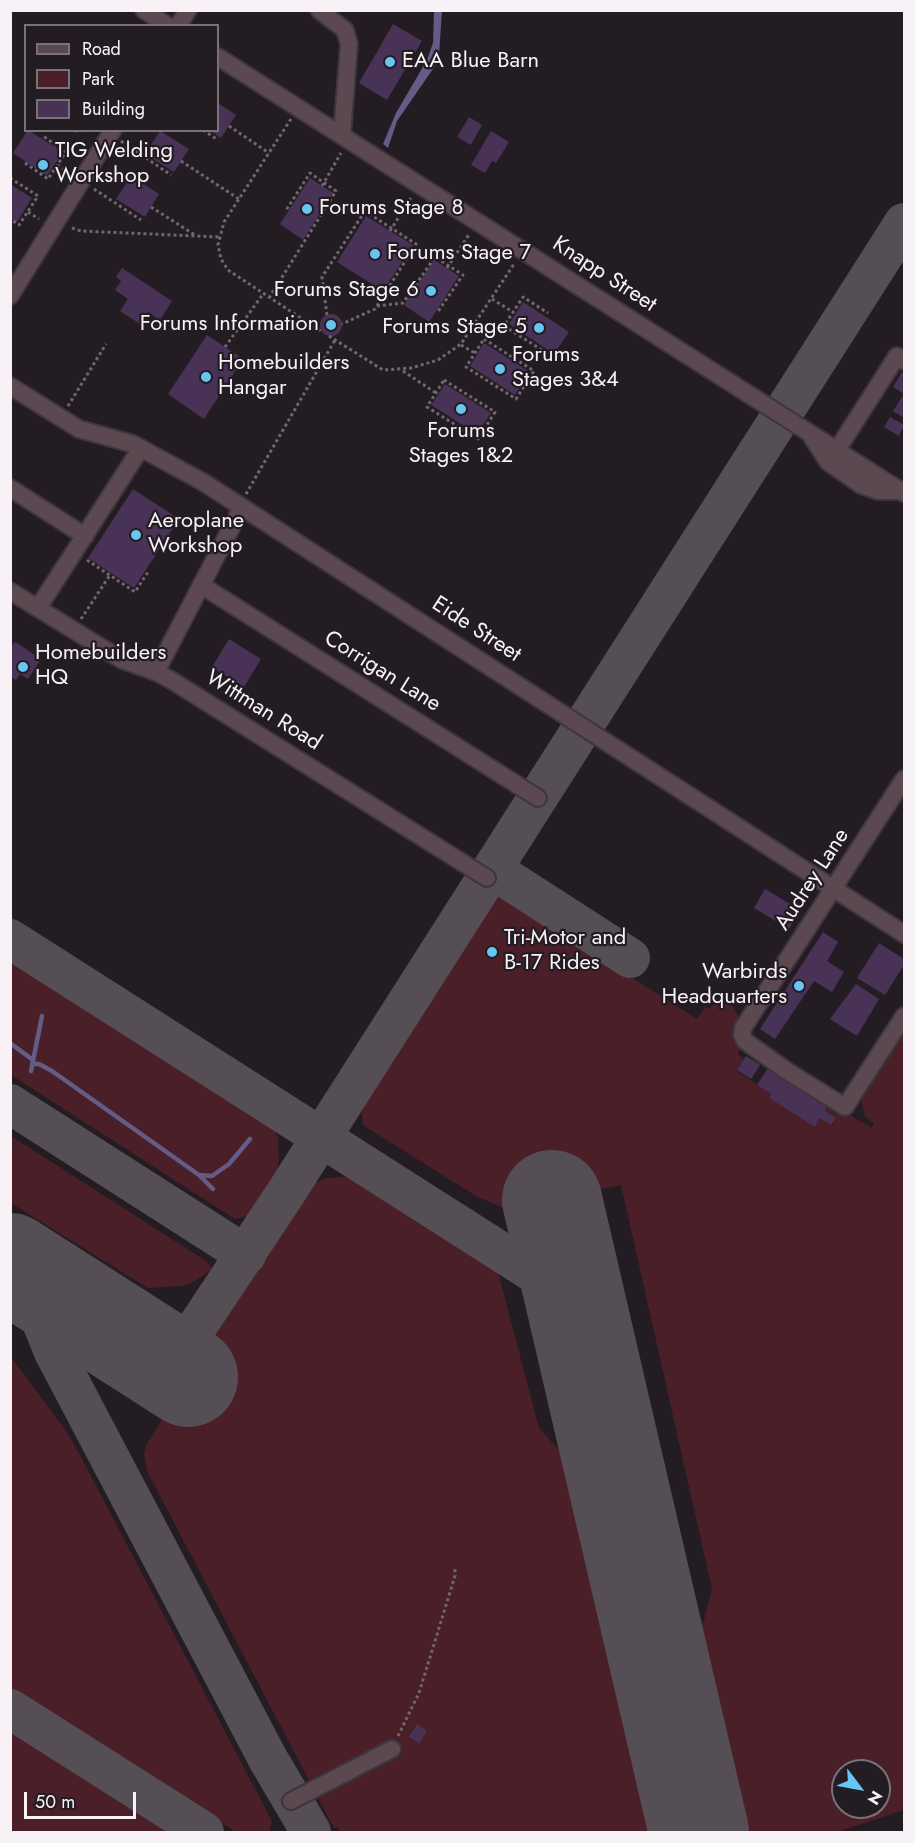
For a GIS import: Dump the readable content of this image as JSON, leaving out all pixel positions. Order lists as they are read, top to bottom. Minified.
{"streets":{"lane":["Knapp Street","Eide Street","Corrigan Lane","Wittman Road","Audrey Lane"]},"crossings":[["Eide Street","Audrey Lane"]],"places":["EAA Blue Barn","TIG Welding Workshop","Forums Stage 8","Forums Stage 7","Forums Stage 6","Forums Information","Forums Stage 5","Forums Stages 3&4","Homebuilders Hangar","Forums Stages 1&2","Aeroplane Workshop","Homebuilders HQ","Tri-Motor and B-17 Rides","Warbirds Headquarters"],"legend":["Road","Park","Building"],"scale_bar":"50 m","north":"bottom right"}
